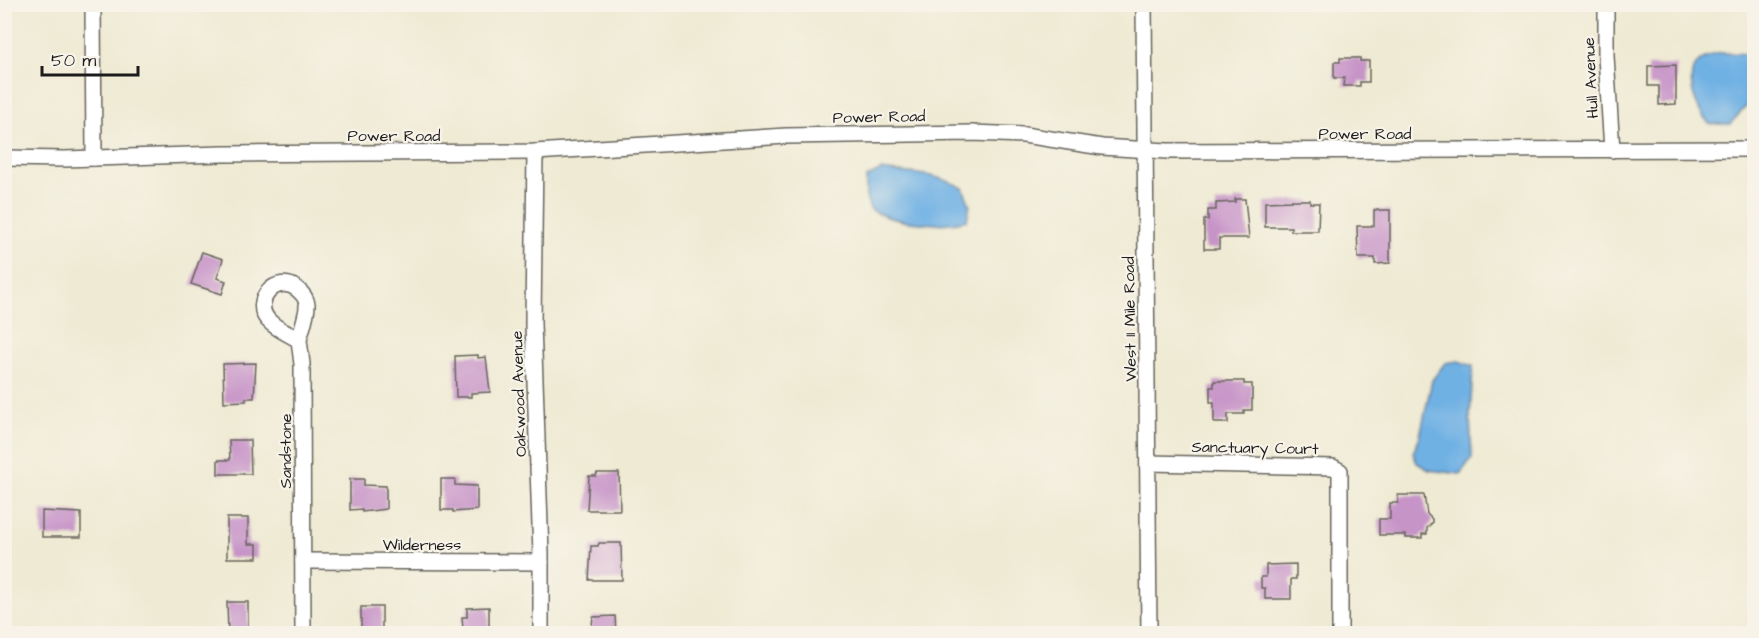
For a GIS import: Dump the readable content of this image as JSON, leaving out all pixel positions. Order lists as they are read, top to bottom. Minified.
{"streets":{"street":["Hull Avenue","Power Road","West 11 Mile Road","Oakwood Avenue","Sanctuary Court","Sandstone","Wilderness"]},"crossings":[["Hull Avenue","Power Road"],["Power Road","West 11 Mile Road"],["Power Road","Oakwood Avenue"],["West 11 Mile Road","Sanctuary Court"],["Oakwood Avenue","Wilderness"],["Sandstone","Wilderness"]],"scale_bar":"50 m"}
